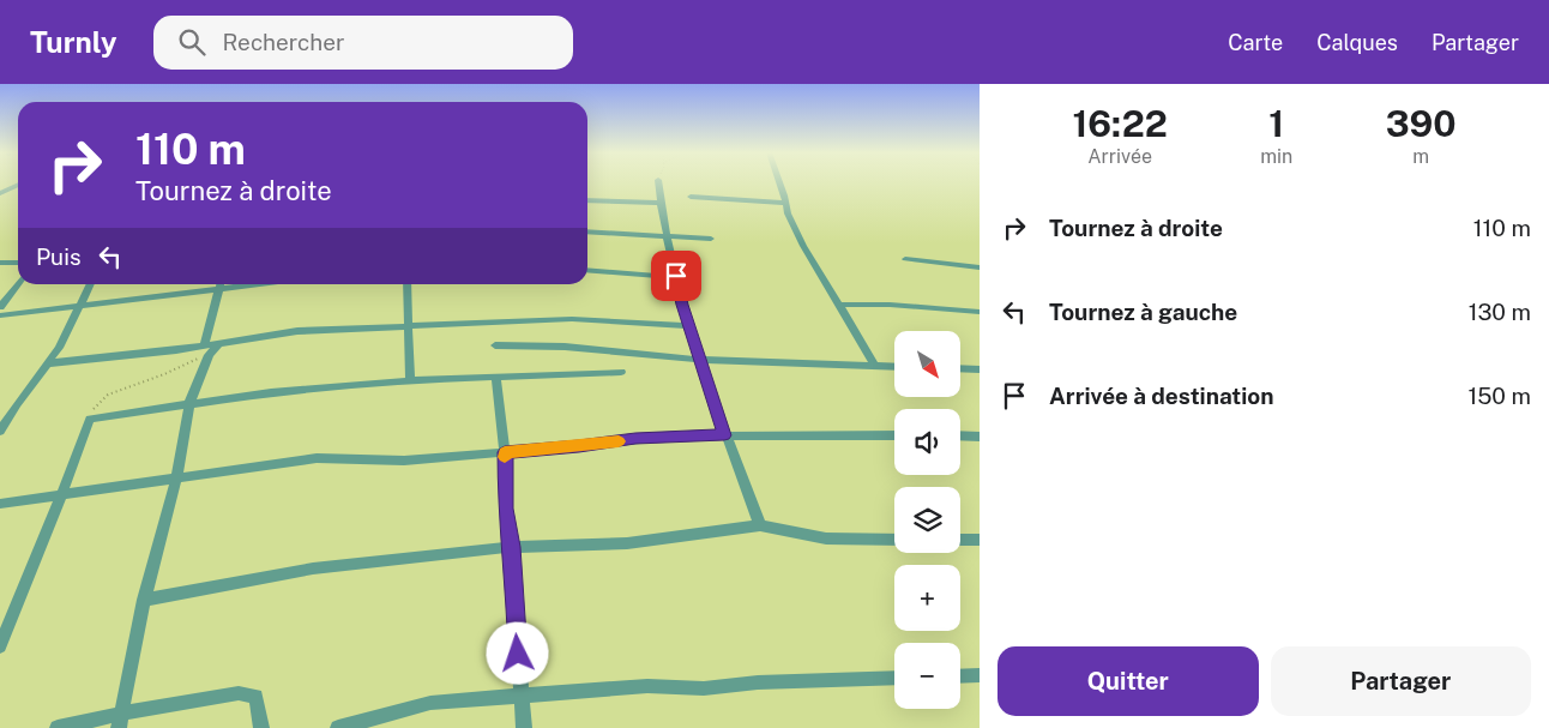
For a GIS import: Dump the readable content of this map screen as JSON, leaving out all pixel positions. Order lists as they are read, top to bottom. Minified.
{"north":"bottom right","page":{"header":"Turnly","search":"Rechercher","nav":["Carte","Calques","Partager"],"eta":["16:22","Arrivée","1","min","390","m"],"turn":["110 m","Tournez à droite"],"list":[{"name":"Tournez à droite","value":"110 m"},{"name":"Tournez à gauche","value":"130 m"},{"name":"Arrivée à destination","value":"150 m"}],"then":"Puis","map_buttons":["+","−"],"buttons":["Quitter","Partager"]}}
